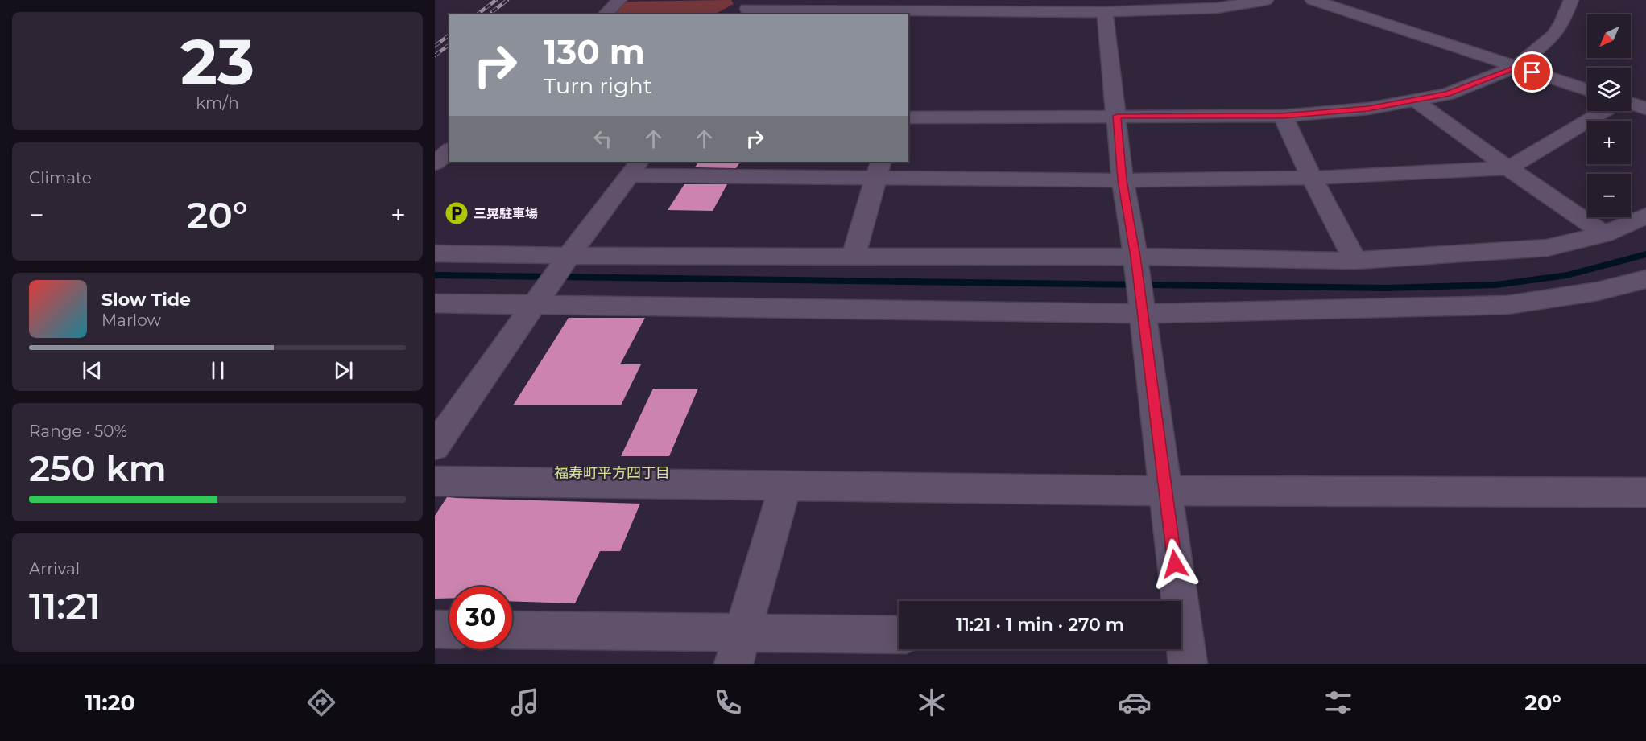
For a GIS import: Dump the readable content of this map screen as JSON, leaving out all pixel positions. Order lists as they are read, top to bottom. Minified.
{"districts":["福寿町平方四丁目"],"places":{"parking":["三晃駐車場"]},"north":"bottom left","page":{"tile":[["23","km/h"],"Climate",["Range · 50%","250 km"],["Arrival","11:21"]],"map_buttons":["+","−"],"turn":["130 m","Turn right"],"heat":["−","20°","+"],"song":["Slow Tide","Marlow"],"limit":"30","trip":"11:21 · 1 min · 270 m","tabs":["11:20","20°"]}}
